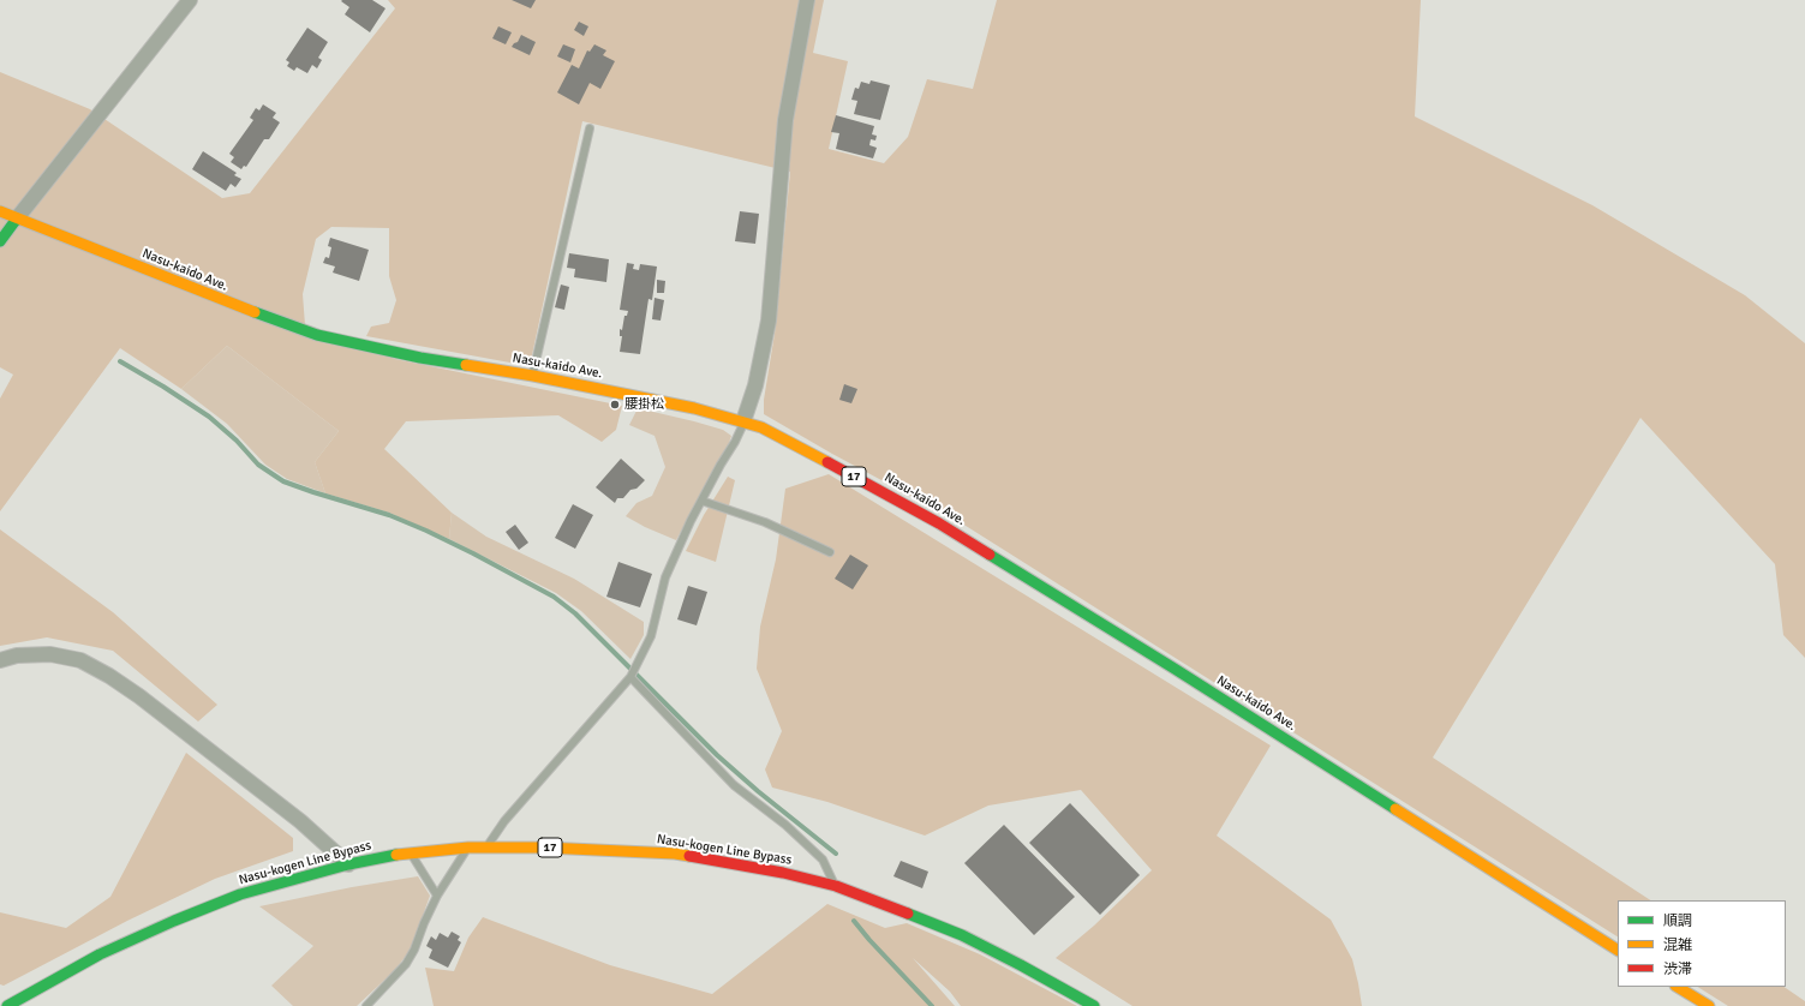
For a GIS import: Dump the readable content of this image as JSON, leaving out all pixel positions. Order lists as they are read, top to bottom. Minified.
{"streets":{"main road":["Nasu-kaido Ave.","17","Nasu-kogen Line Bypass"]},"places":["腰掛松"],"legend":["順調","混雑","渋滞"]}
